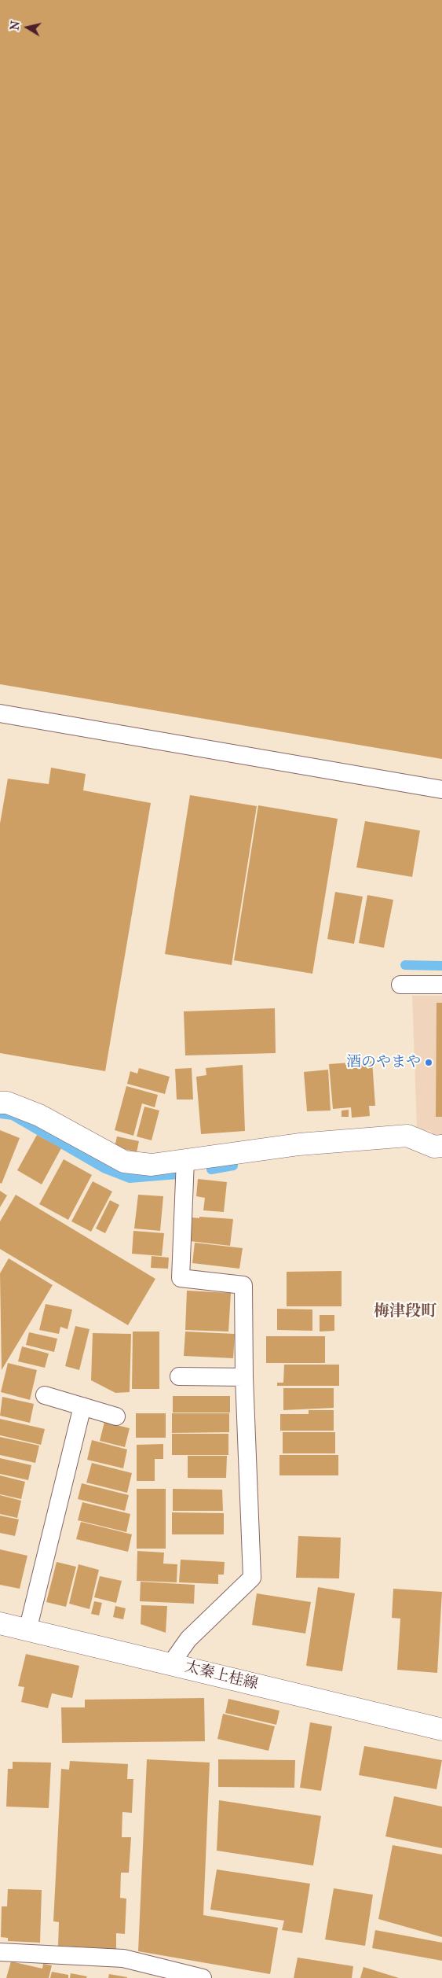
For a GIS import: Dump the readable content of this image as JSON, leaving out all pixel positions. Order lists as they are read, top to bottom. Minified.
{"streets":{"street":["太秦上桂線"]},"districts":["梅津段町"],"places":["酒のやまや"],"north":"left"}
